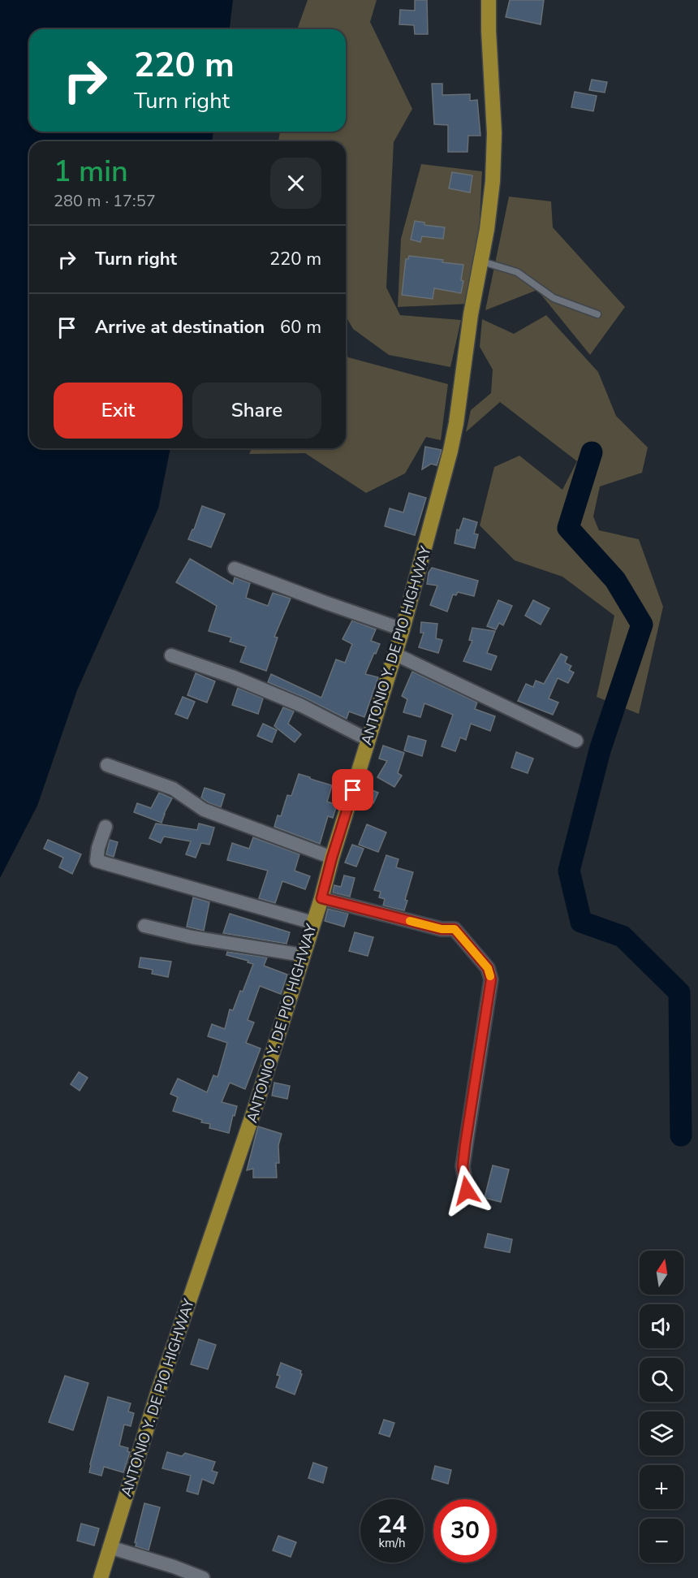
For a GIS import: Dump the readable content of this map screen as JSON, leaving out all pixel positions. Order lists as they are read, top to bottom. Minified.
{"streets":{"highway":["ANTONIO Y. DE PIO HIGHWAY"]},"north":"top","page":{"turn":["220 m","Turn right"],"heading":["1 min","280 m · 17:57"],"list":[{"name":"Turn right","value":"220 m"},{"name":"Arrive at destination","value":"60 m"}],"buttons":["Exit","Share"],"map_buttons":["+","−"],"speed":"24 km/h","limit":"30"}}
